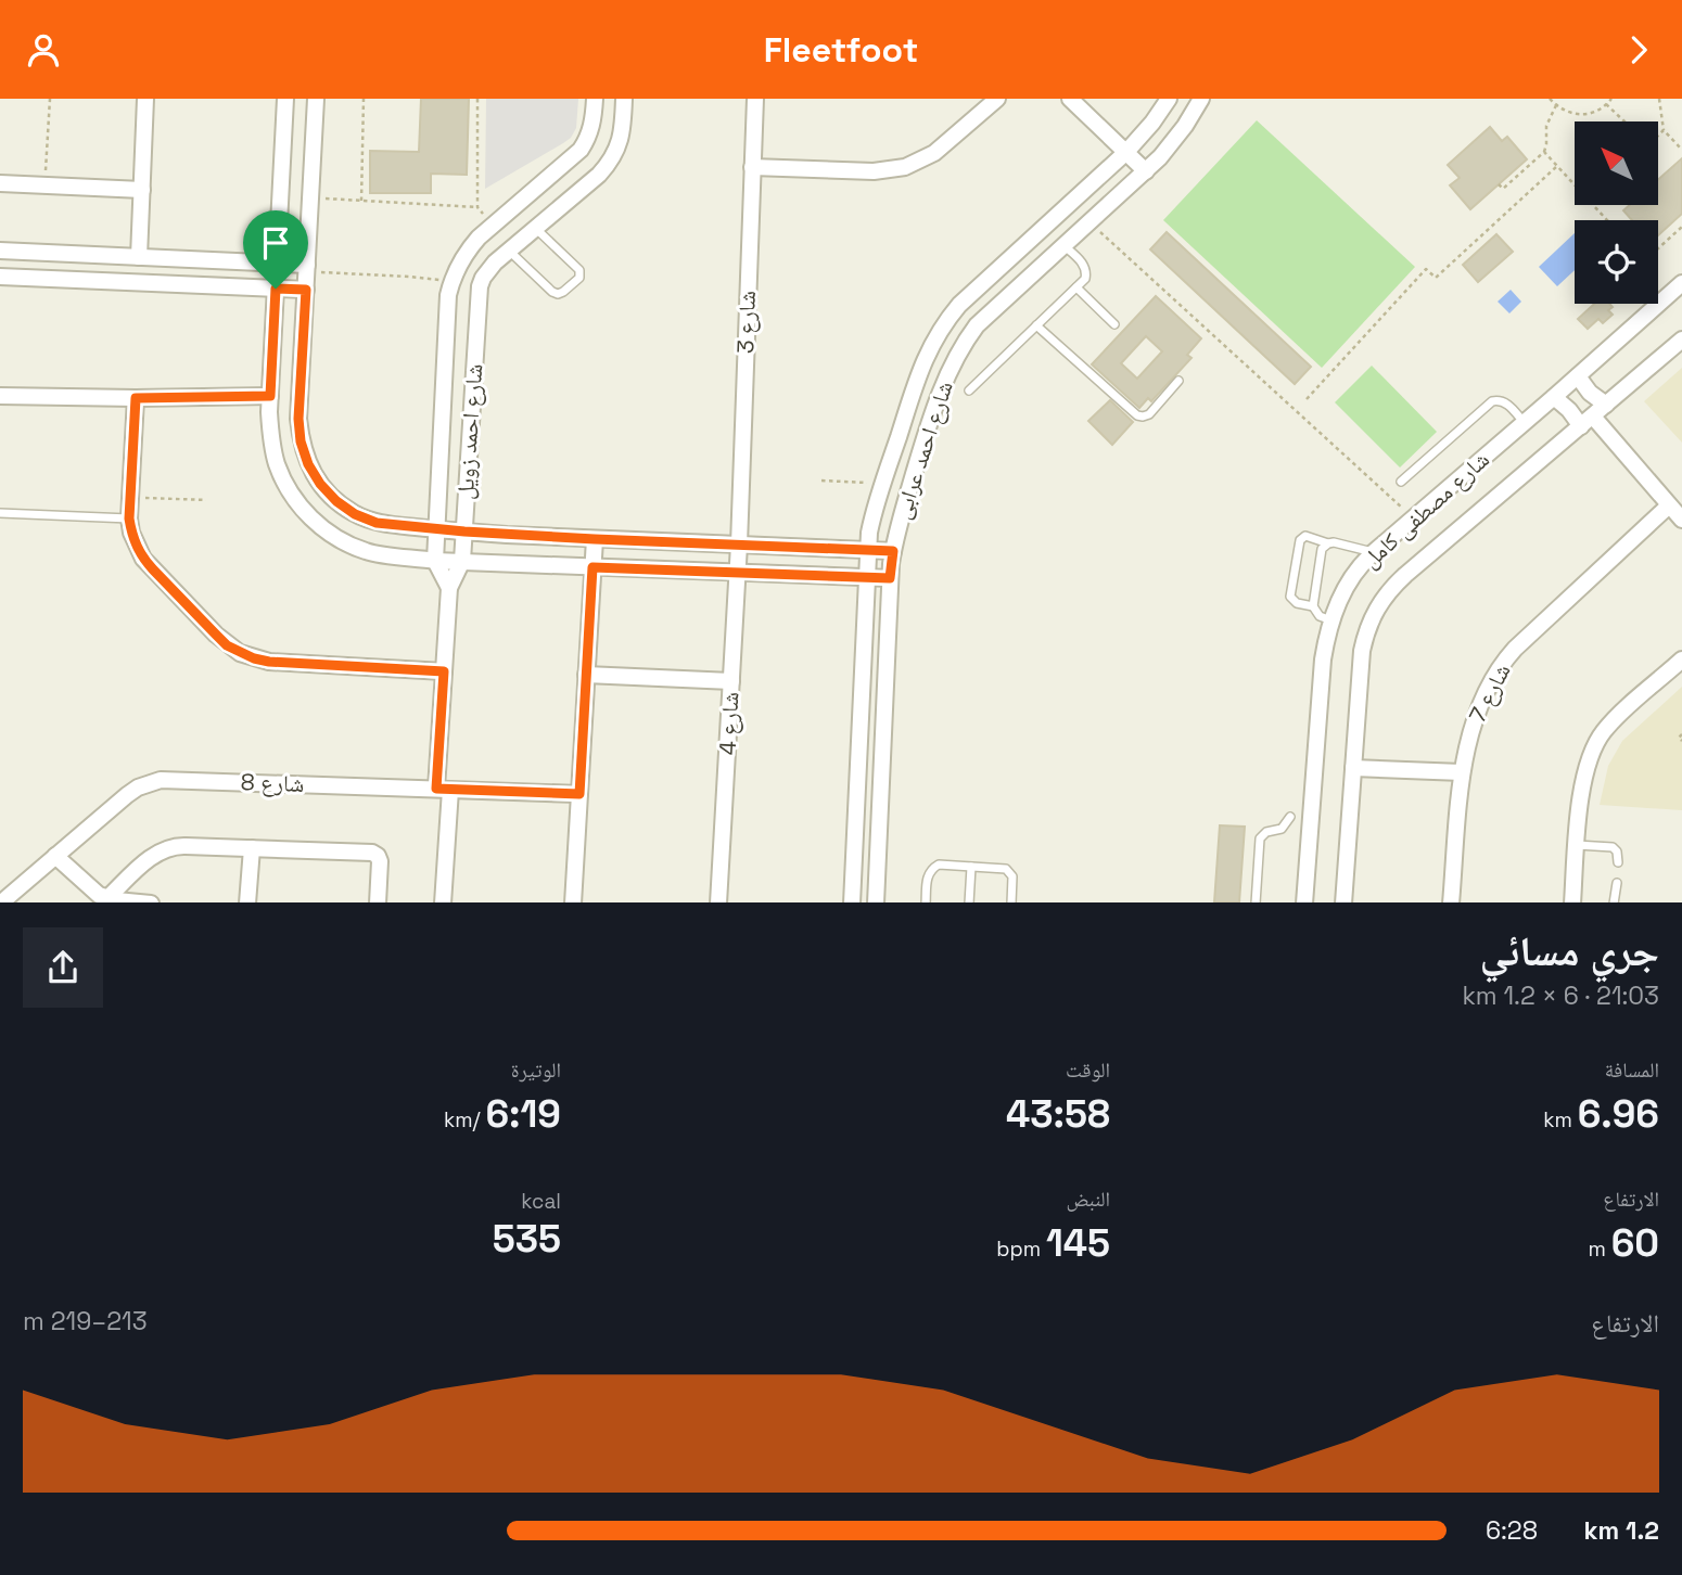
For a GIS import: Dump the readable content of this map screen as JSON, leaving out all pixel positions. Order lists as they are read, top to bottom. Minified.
{"streets":{"street":["شارع 3","شارع احمد زويل","شارع احمد عرابى","شارع مصطفى كامل","شارع 7","شارع 4","شارع 8"]},"crossings":[["شارع 3","شارع 4"]],"north":"top left","page":{"header":"Fleetfoot","heading":["جري مسائي","21:03 · 6 × 1.2 km"],"stats":[["المسافة","6.96 km"],["الوقت","43:58"],["الوتيرة","6:19 /km"],["الارتفاع","60 m"],["النبض","145 bpm"],["kcal","535"]],"chart":["الارتفاع","213–219 m"],"list":[{"name":"1.2 km","note":"6:28"}]}}
